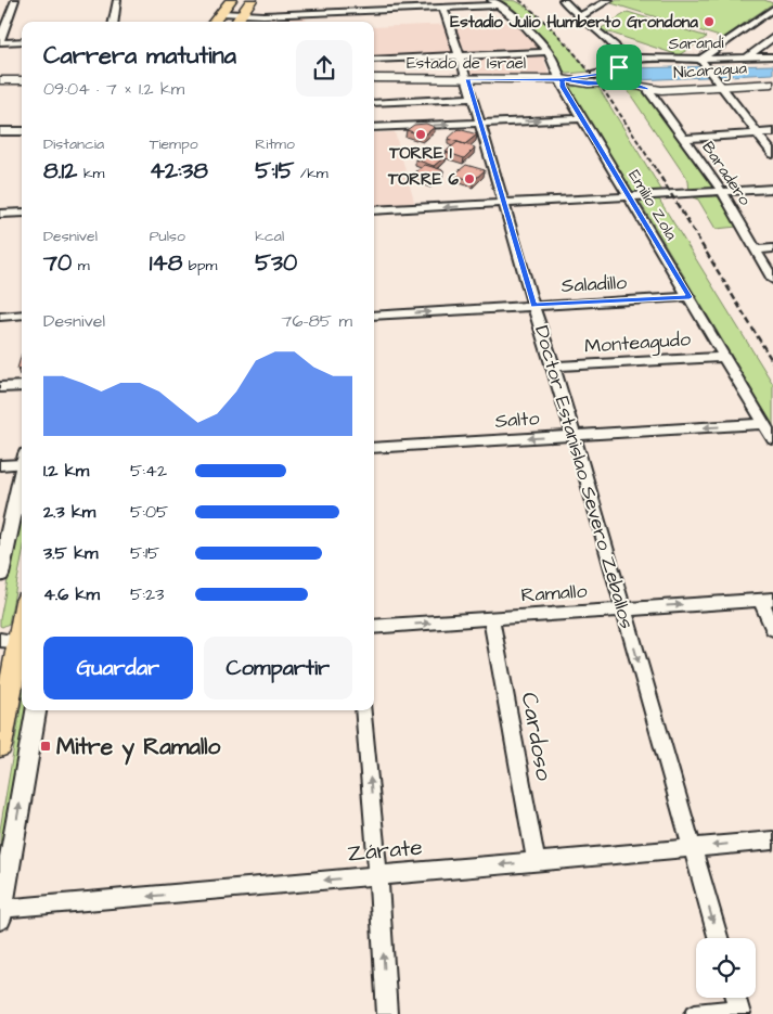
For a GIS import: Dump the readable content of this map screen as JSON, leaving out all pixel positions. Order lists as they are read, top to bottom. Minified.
{"streets":{"main road":["Estado de Israel","Nicaragua"],"street":["Sarandí","Baradero","Emilio Zola","Saladillo","Monteagudo","Salto","Doctor Estanislao Severo Zeballos","Ramallo","Cardoso","Zárate"]},"crossings":[["Sarandí","Estado de Israel"],["Estado de Israel","Nicaragua"],["Estado de Israel","Baradero"],["Estado de Israel","Emilio Zola"],["Estado de Israel","Doctor Estanislao Severo Zeballos"],["Nicaragua","Baradero"],["Emilio Zola","Saladillo"],["Emilio Zola","Monteagudo"],["Emilio Zola","Salto"],["Saladillo","Doctor Estanislao Severo Zeballos"],["Monteagudo","Doctor Estanislao Severo Zeballos"],["Salto","Doctor Estanislao Severo Zeballos"],["Doctor Estanislao Severo Zeballos","Ramallo"],["Doctor Estanislao Severo Zeballos","Zárate"],["Ramallo","Cardoso"],["Cardoso","Zárate"]],"one_way":["Salto","Doctor Estanislao Severo Zeballos","Ramallo","Zárate"],"places":{"other":["Estadio Julio Humberto Grondona","TORRE 1","TORRE 6"],"transit":["Mitre y Ramallo"]},"page":{"heading":["Carrera matutina","09:04 · 7 × 1.2 km"],"stats":[["Distancia","8.12 km"],["Tiempo","42:38"],["Ritmo","5:15 /km"],["Desnivel","70 m"],["Pulso","148 bpm"],["kcal","530"]],"chart":["Desnivel","76–85 m"],"list":[{"name":"1.2 km","note":"5:42"},{"name":"2.3 km","note":"5:05"},{"name":"3.5 km","note":"5:15"},{"name":"4.6 km","note":"5:23"}],"buttons":["Guardar","Compartir"]}}
